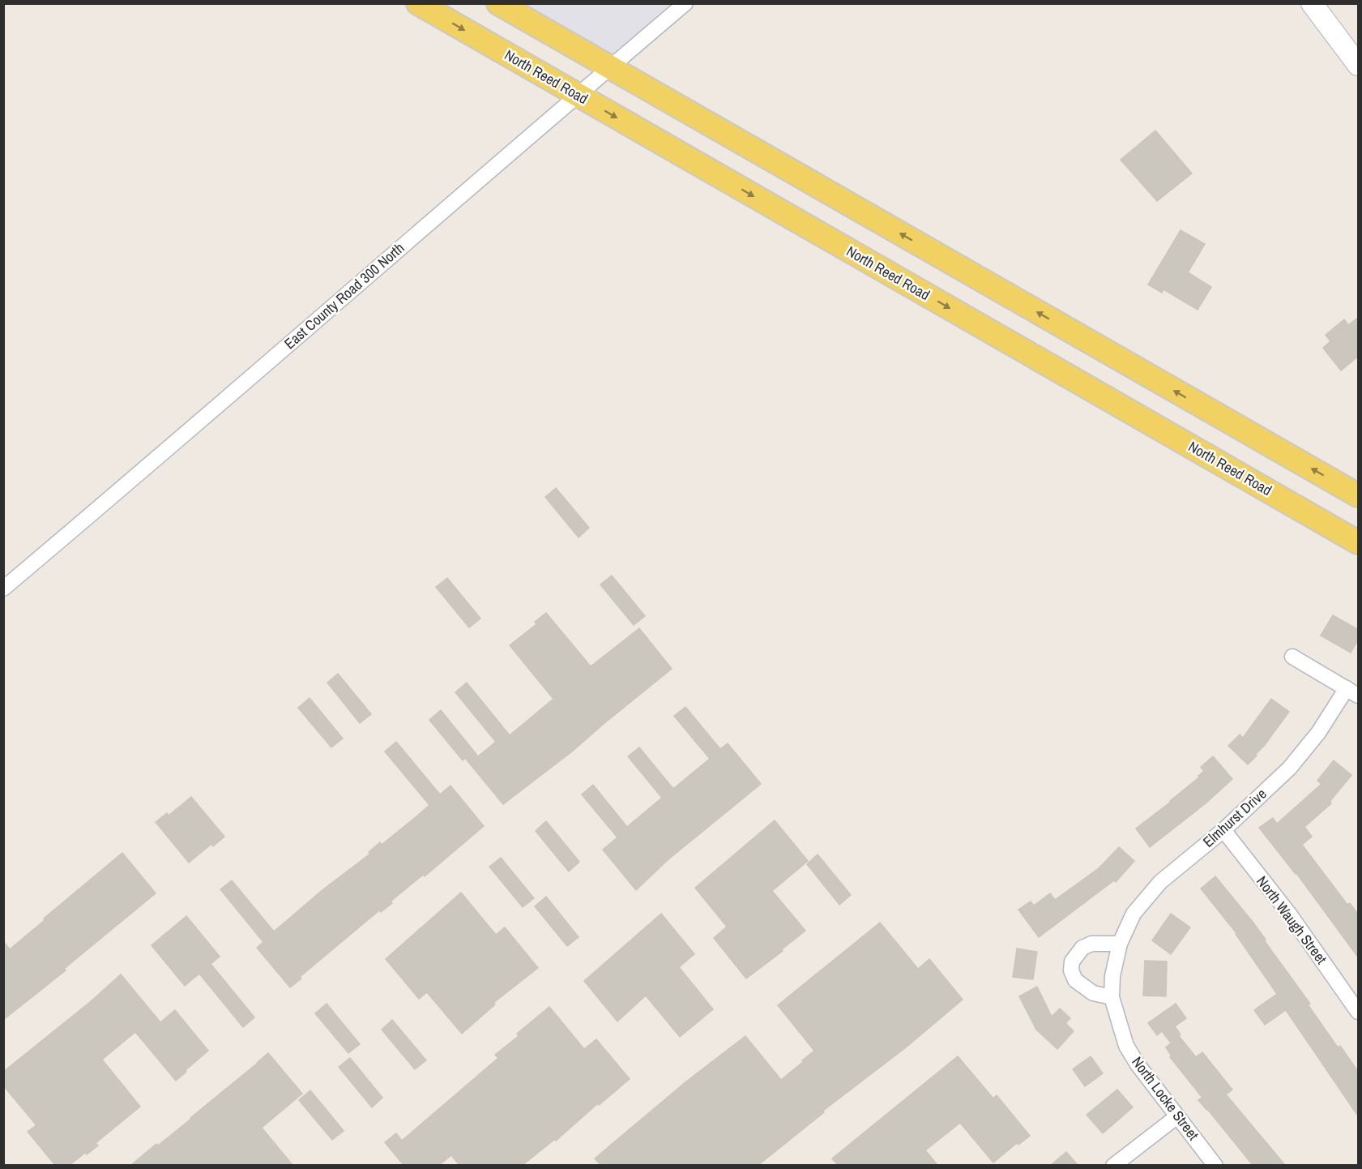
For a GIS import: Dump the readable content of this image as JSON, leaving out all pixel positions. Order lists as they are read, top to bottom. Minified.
{"streets":{"main road":["North Reed Road"],"street":["East County Road 300 North","Elmhurst Drive","North Waugh Street","North Locke Street"]},"crossings":[["North Reed Road","East County Road 300 North"],["Elmhurst Drive","North Waugh Street"],["Elmhurst Drive","North Locke Street"]]}
